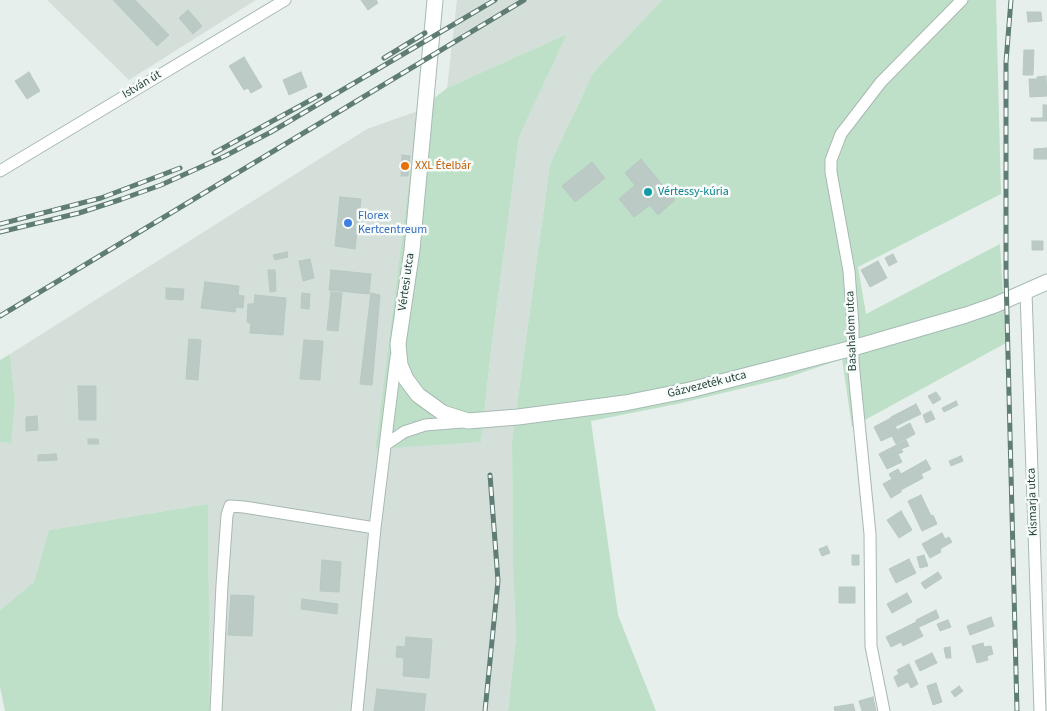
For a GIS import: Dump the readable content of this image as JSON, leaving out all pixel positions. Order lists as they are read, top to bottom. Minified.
{"streets":{"street":["István út","Vértesi utca","Basahalom utca","Gázvezeték utca","Kismarja utca"]},"crossings":[["Vértesi utca","Gázvezeték utca"],["Basahalom utca","Gázvezeték utca"],["Gázvezeték utca","Kismarja utca"]],"places":["XXL Ételbár","Vértessy-kúria","Florex Kertcentreum"]}
